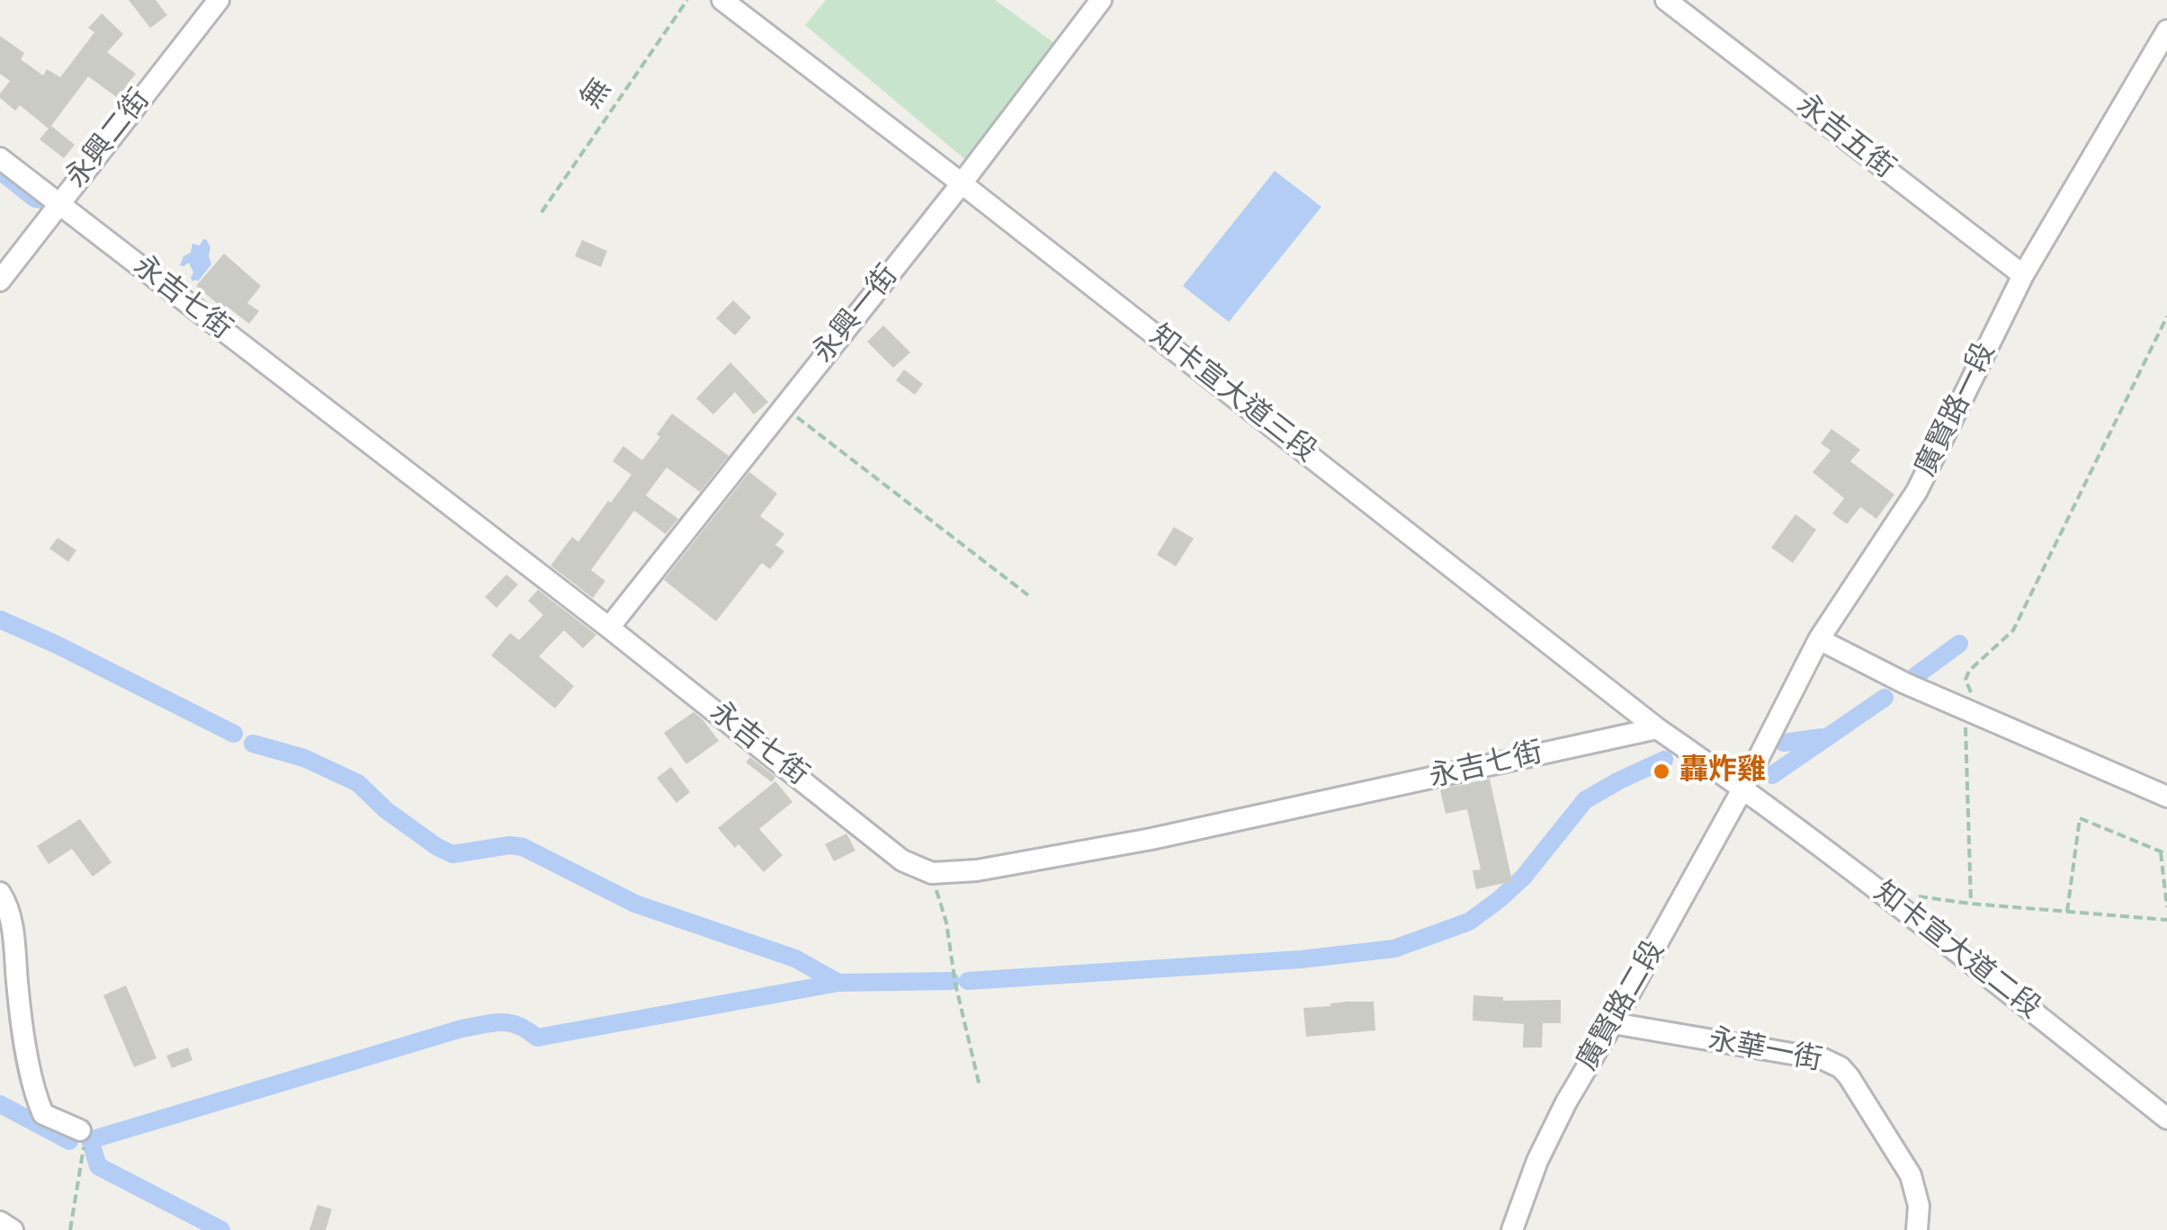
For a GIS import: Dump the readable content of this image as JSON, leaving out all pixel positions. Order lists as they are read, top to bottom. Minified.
{"streets":{"street":["永吉五街","永興二街","永吉七街","永興一街","知卡宣大道三段","廣賢路一段","知卡宣大道二段","廣賢路二段","永華一街"],"path":["無"]},"crossings":[["永吉五街","廣賢路一段"],["永興二街","永吉七街"],["永吉七街","永興一街"],["永吉七街","知卡宣大道三段"],["永興一街","知卡宣大道三段"],["知卡宣大道三段","廣賢路一段"],["知卡宣大道三段","知卡宣大道二段"],["知卡宣大道三段","廣賢路二段"],["廣賢路一段","知卡宣大道二段"],["廣賢路一段","廣賢路二段"],["知卡宣大道二段","廣賢路二段"],["廣賢路二段","永華一街"]],"places":["轟炸雞"]}
